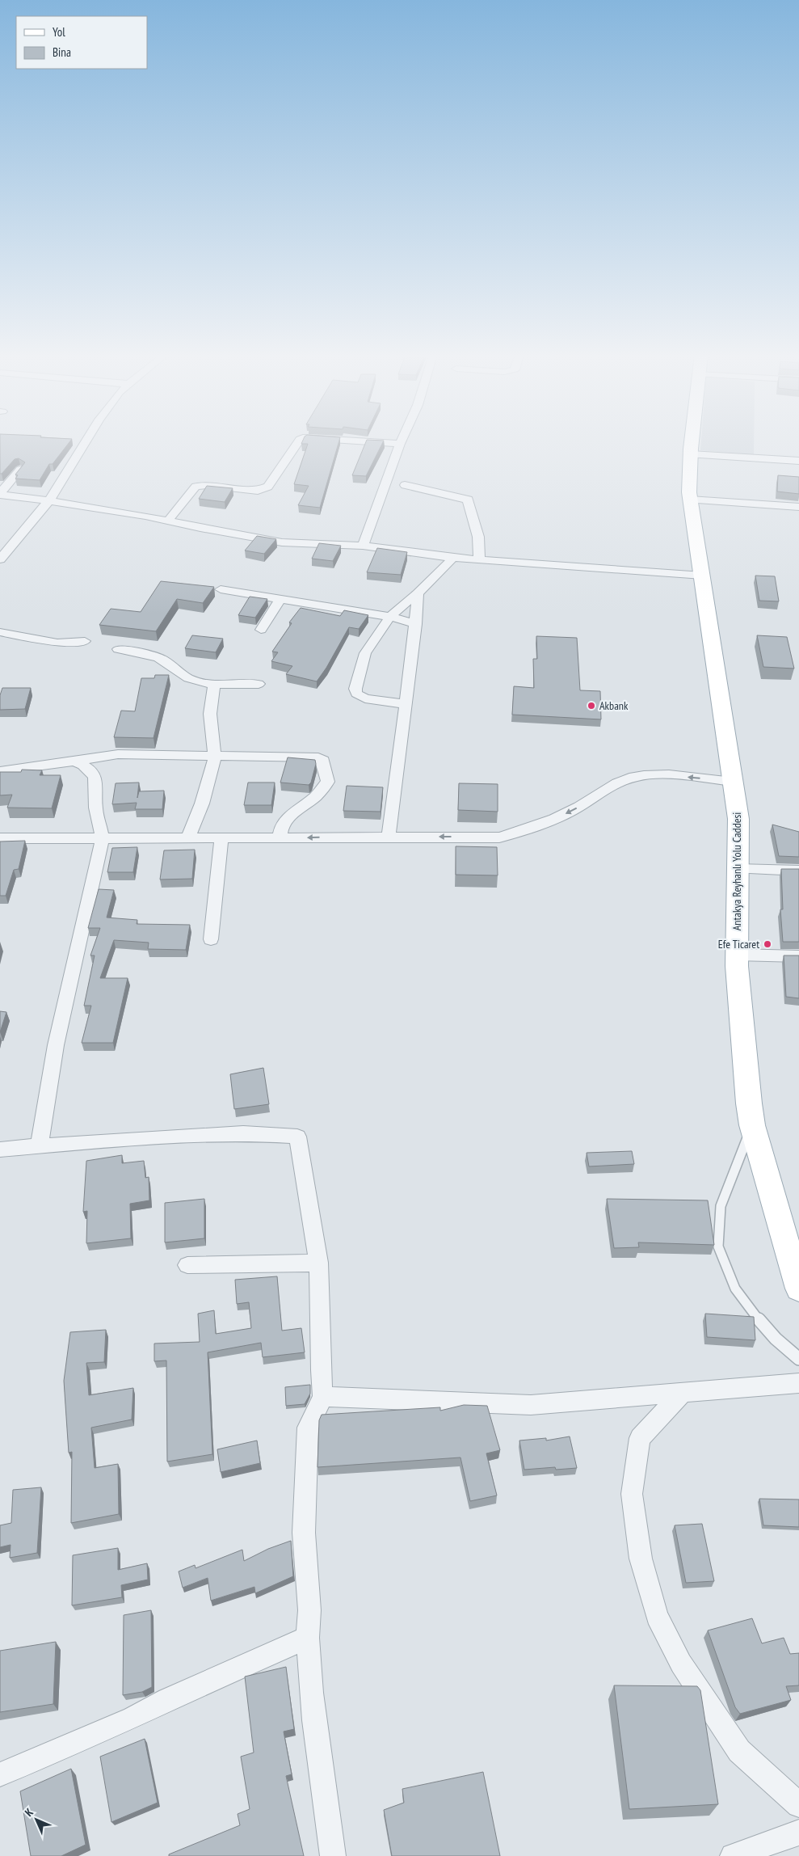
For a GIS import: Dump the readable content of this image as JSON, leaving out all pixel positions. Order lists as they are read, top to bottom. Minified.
{"streets":{"main road":["Antakya Reyhanlı Yolu Caddesi"]},"places":["Akbank","Efe Ticaret"],"legend":["Yol","Bina"],"north":"top left"}
